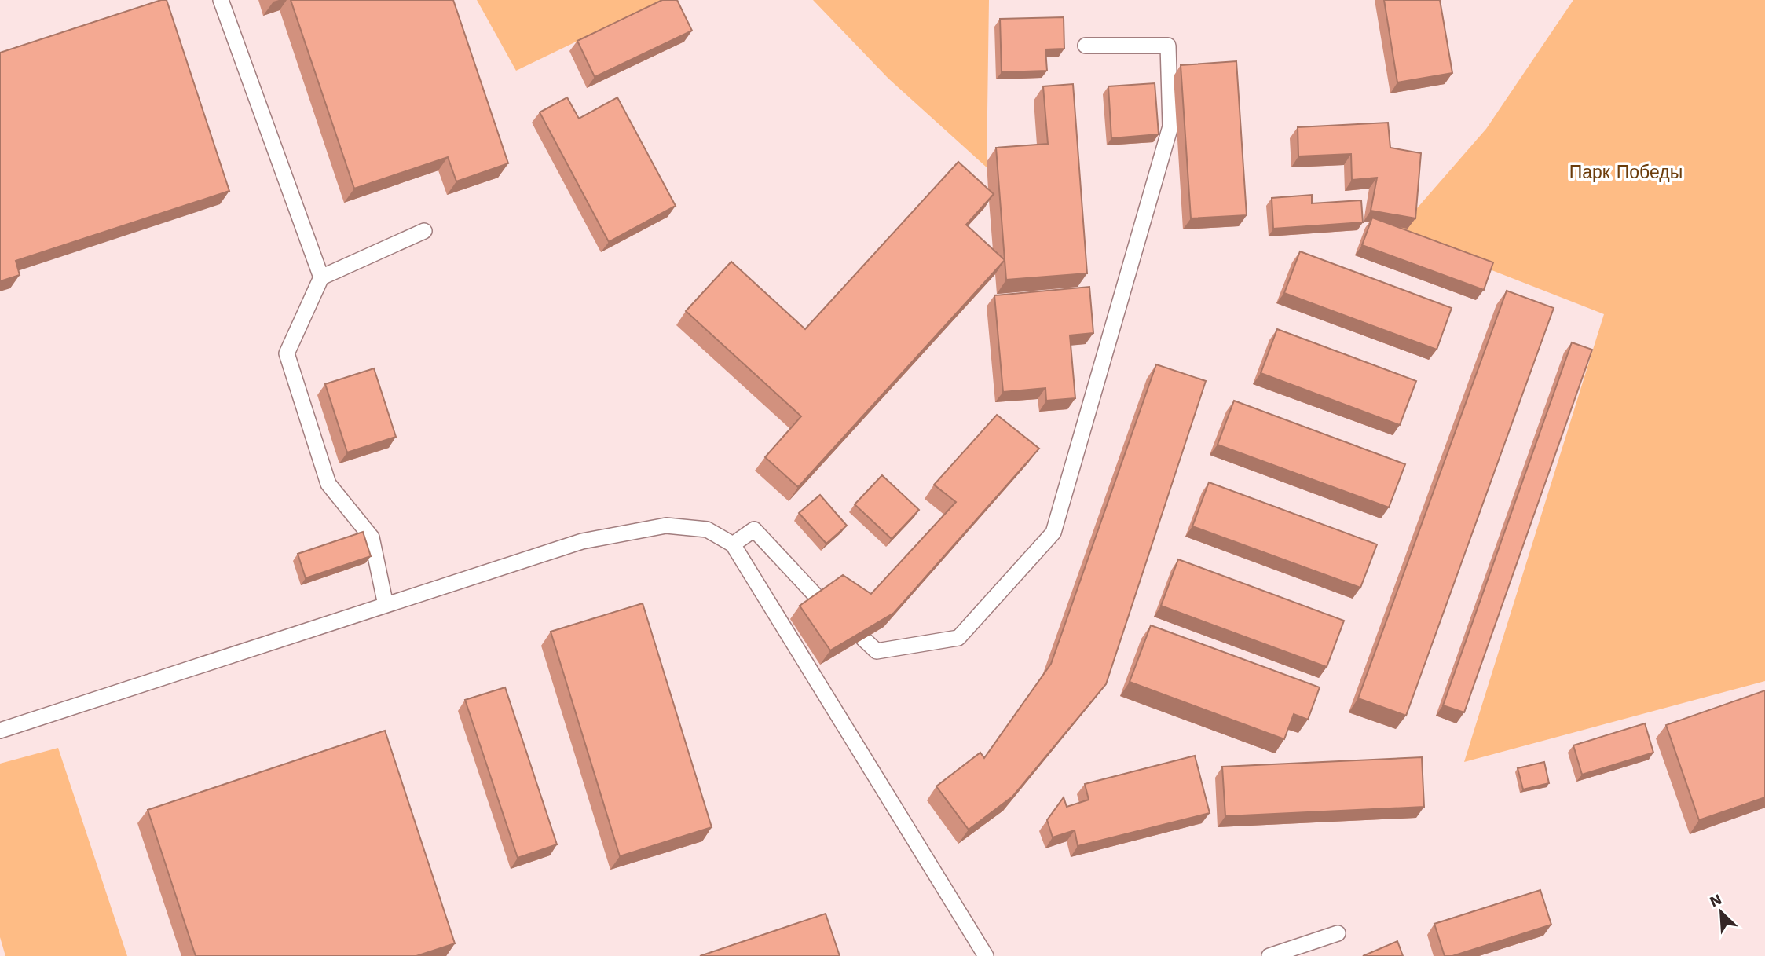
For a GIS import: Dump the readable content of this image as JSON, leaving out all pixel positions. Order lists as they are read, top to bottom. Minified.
{"parks":["Парк Победы"],"north":"top left"}
